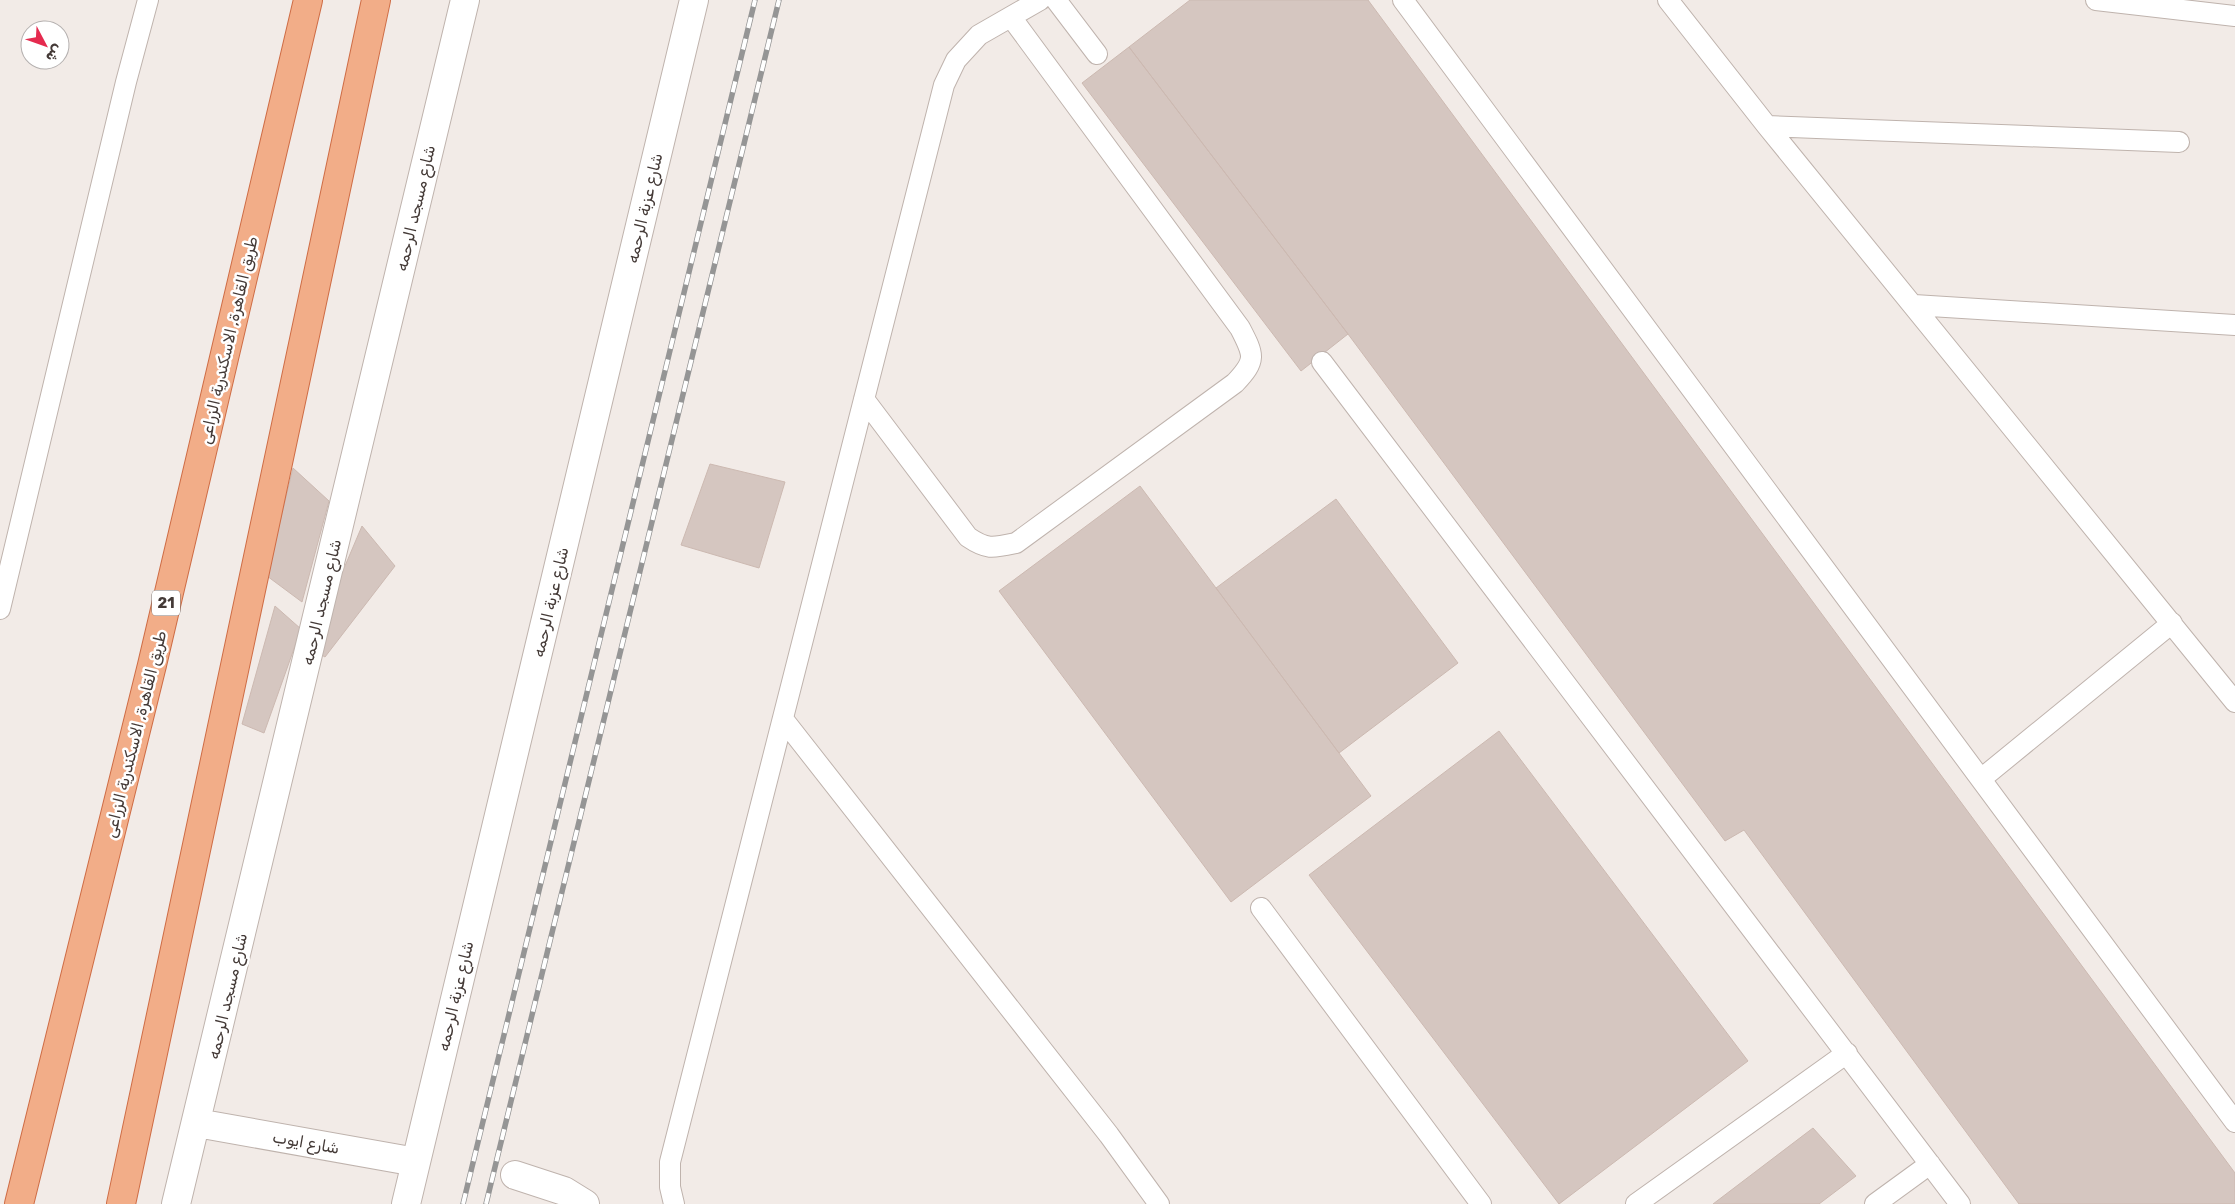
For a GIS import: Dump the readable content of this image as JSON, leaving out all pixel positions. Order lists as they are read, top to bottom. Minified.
{"streets":{"highway":["طريق القاهرة, الاسكندرية الزراعى","21"],"street":["شارع مسجد الرحمه","شارع عزبة الرحمه","شارع ايوب"]},"crossings":[["شارع مسجد الرحمه","شارع ايوب"],["شارع عزبة الرحمه","شارع ايوب"]],"north":"bottom right"}
